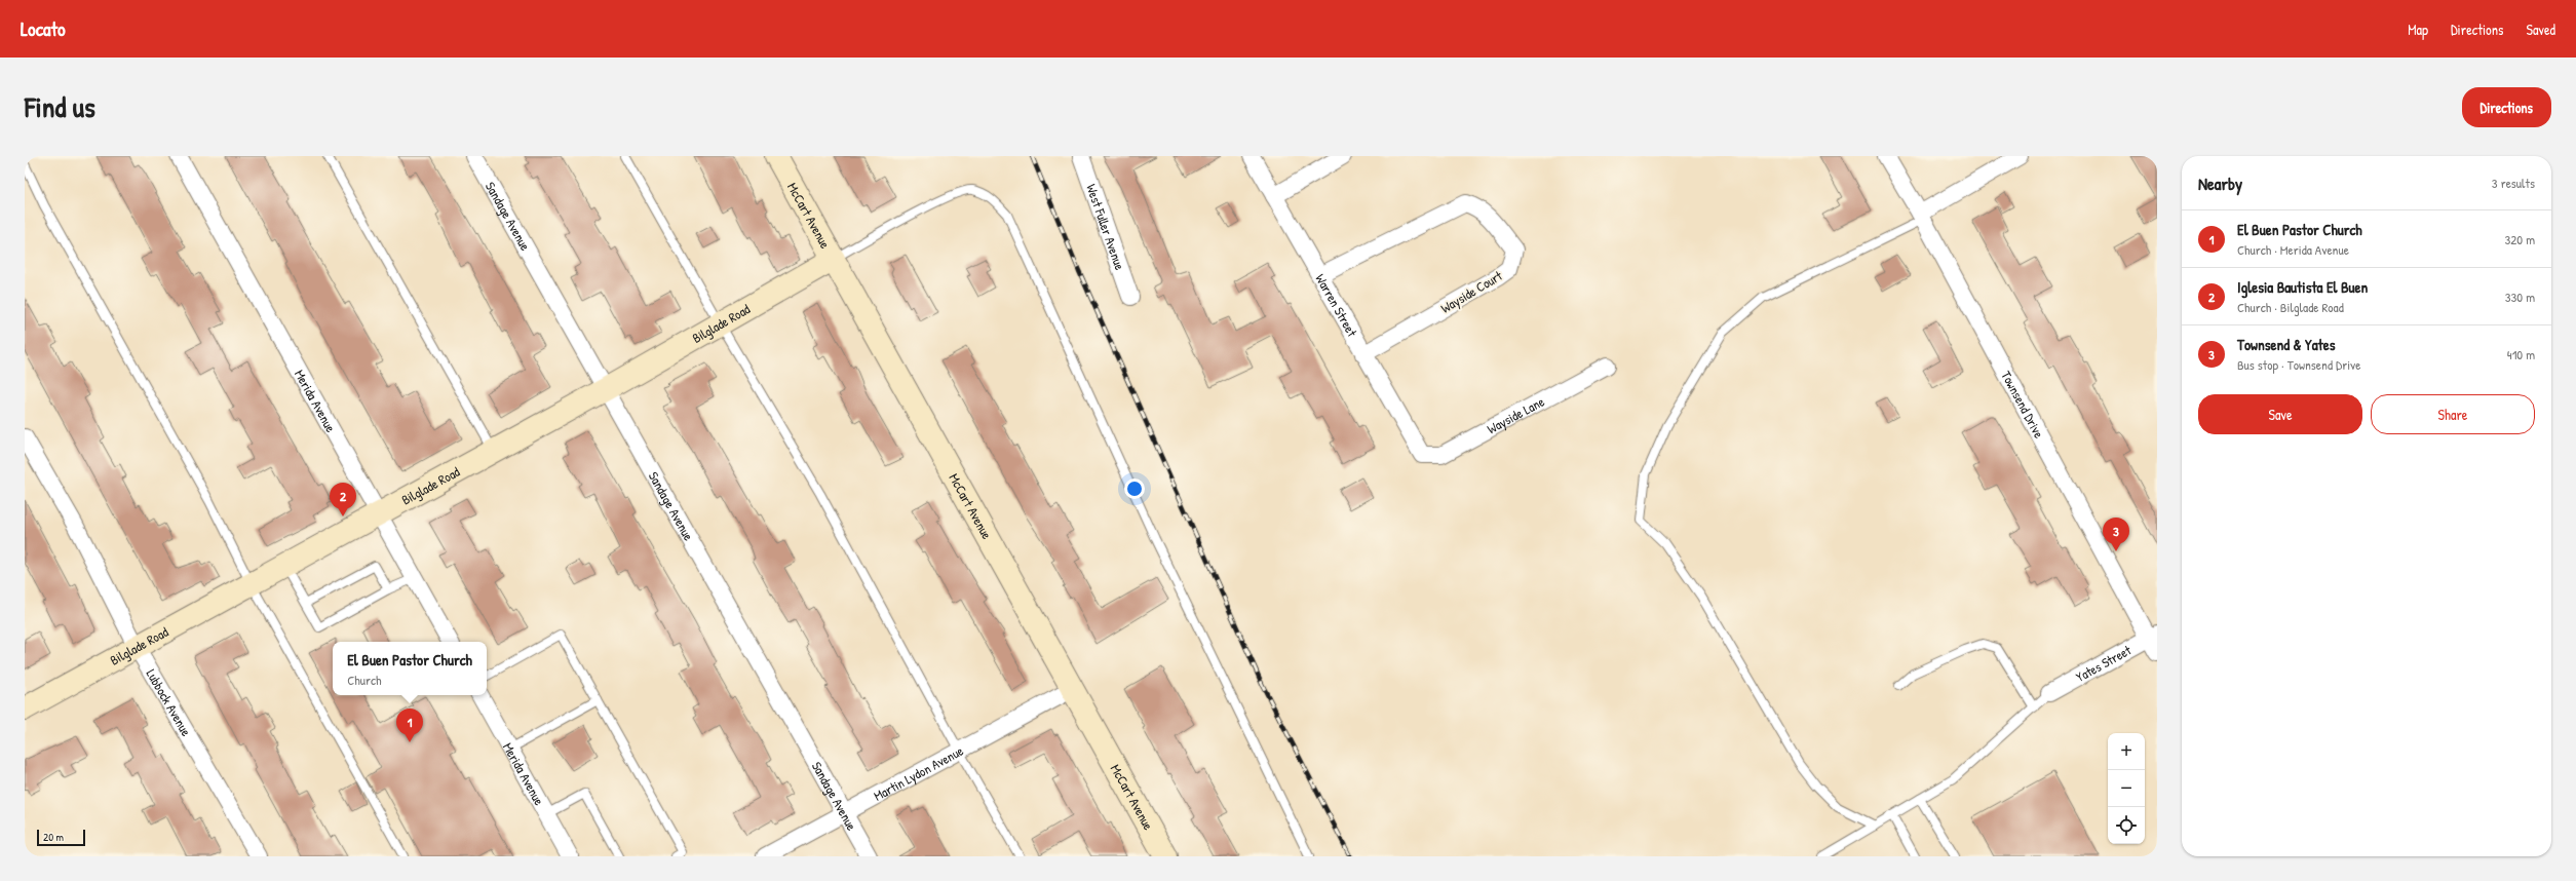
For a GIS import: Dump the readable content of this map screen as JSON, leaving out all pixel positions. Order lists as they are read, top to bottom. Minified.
{"streets":{"street":["McCart Avenue","Sandage Avenue","West Fuller Avenue","Wayside Court","Warren Street","Bilglade Road","Merida Avenue","Townsend Drive","Wayside Lane","Yates Street","Lubbock Avenue","Martin Lydon Avenue"]},"crossings":[["McCart Avenue","Bilglade Road"],["McCart Avenue","Martin Lydon Avenue"],["Sandage Avenue","Bilglade Road"],["Sandage Avenue","Martin Lydon Avenue"],["Wayside Court","Warren Street"],["Warren Street","Wayside Lane"],["Bilglade Road","Merida Avenue"],["Bilglade Road","Lubbock Avenue"],["Townsend Drive","Yates Street"]],"scale_bar":"20 m","page":{"header":"Locato","nav":["Map","Directions","Saved"],"title":"Find us","buttons":["Directions",["Save","Share"]],"heading":["Nearby","3 results"],"list":[{"mark":"1","name":"El Buen Pastor Church","note":"Church · Merida Avenue","value":"320 m"},{"mark":"2","name":"Iglesia Bautista El Buen","note":"Church · Bilglade Road","value":"330 m"},{"mark":"3","name":"Townsend & Yates","note":"Bus stop · Townsend Drive","value":"410 m"}],"pins":["2","3","1"],"popup":["El Buen Pastor Church","Church"],"map_buttons":["+","−"],"scale":"20 m"}}
